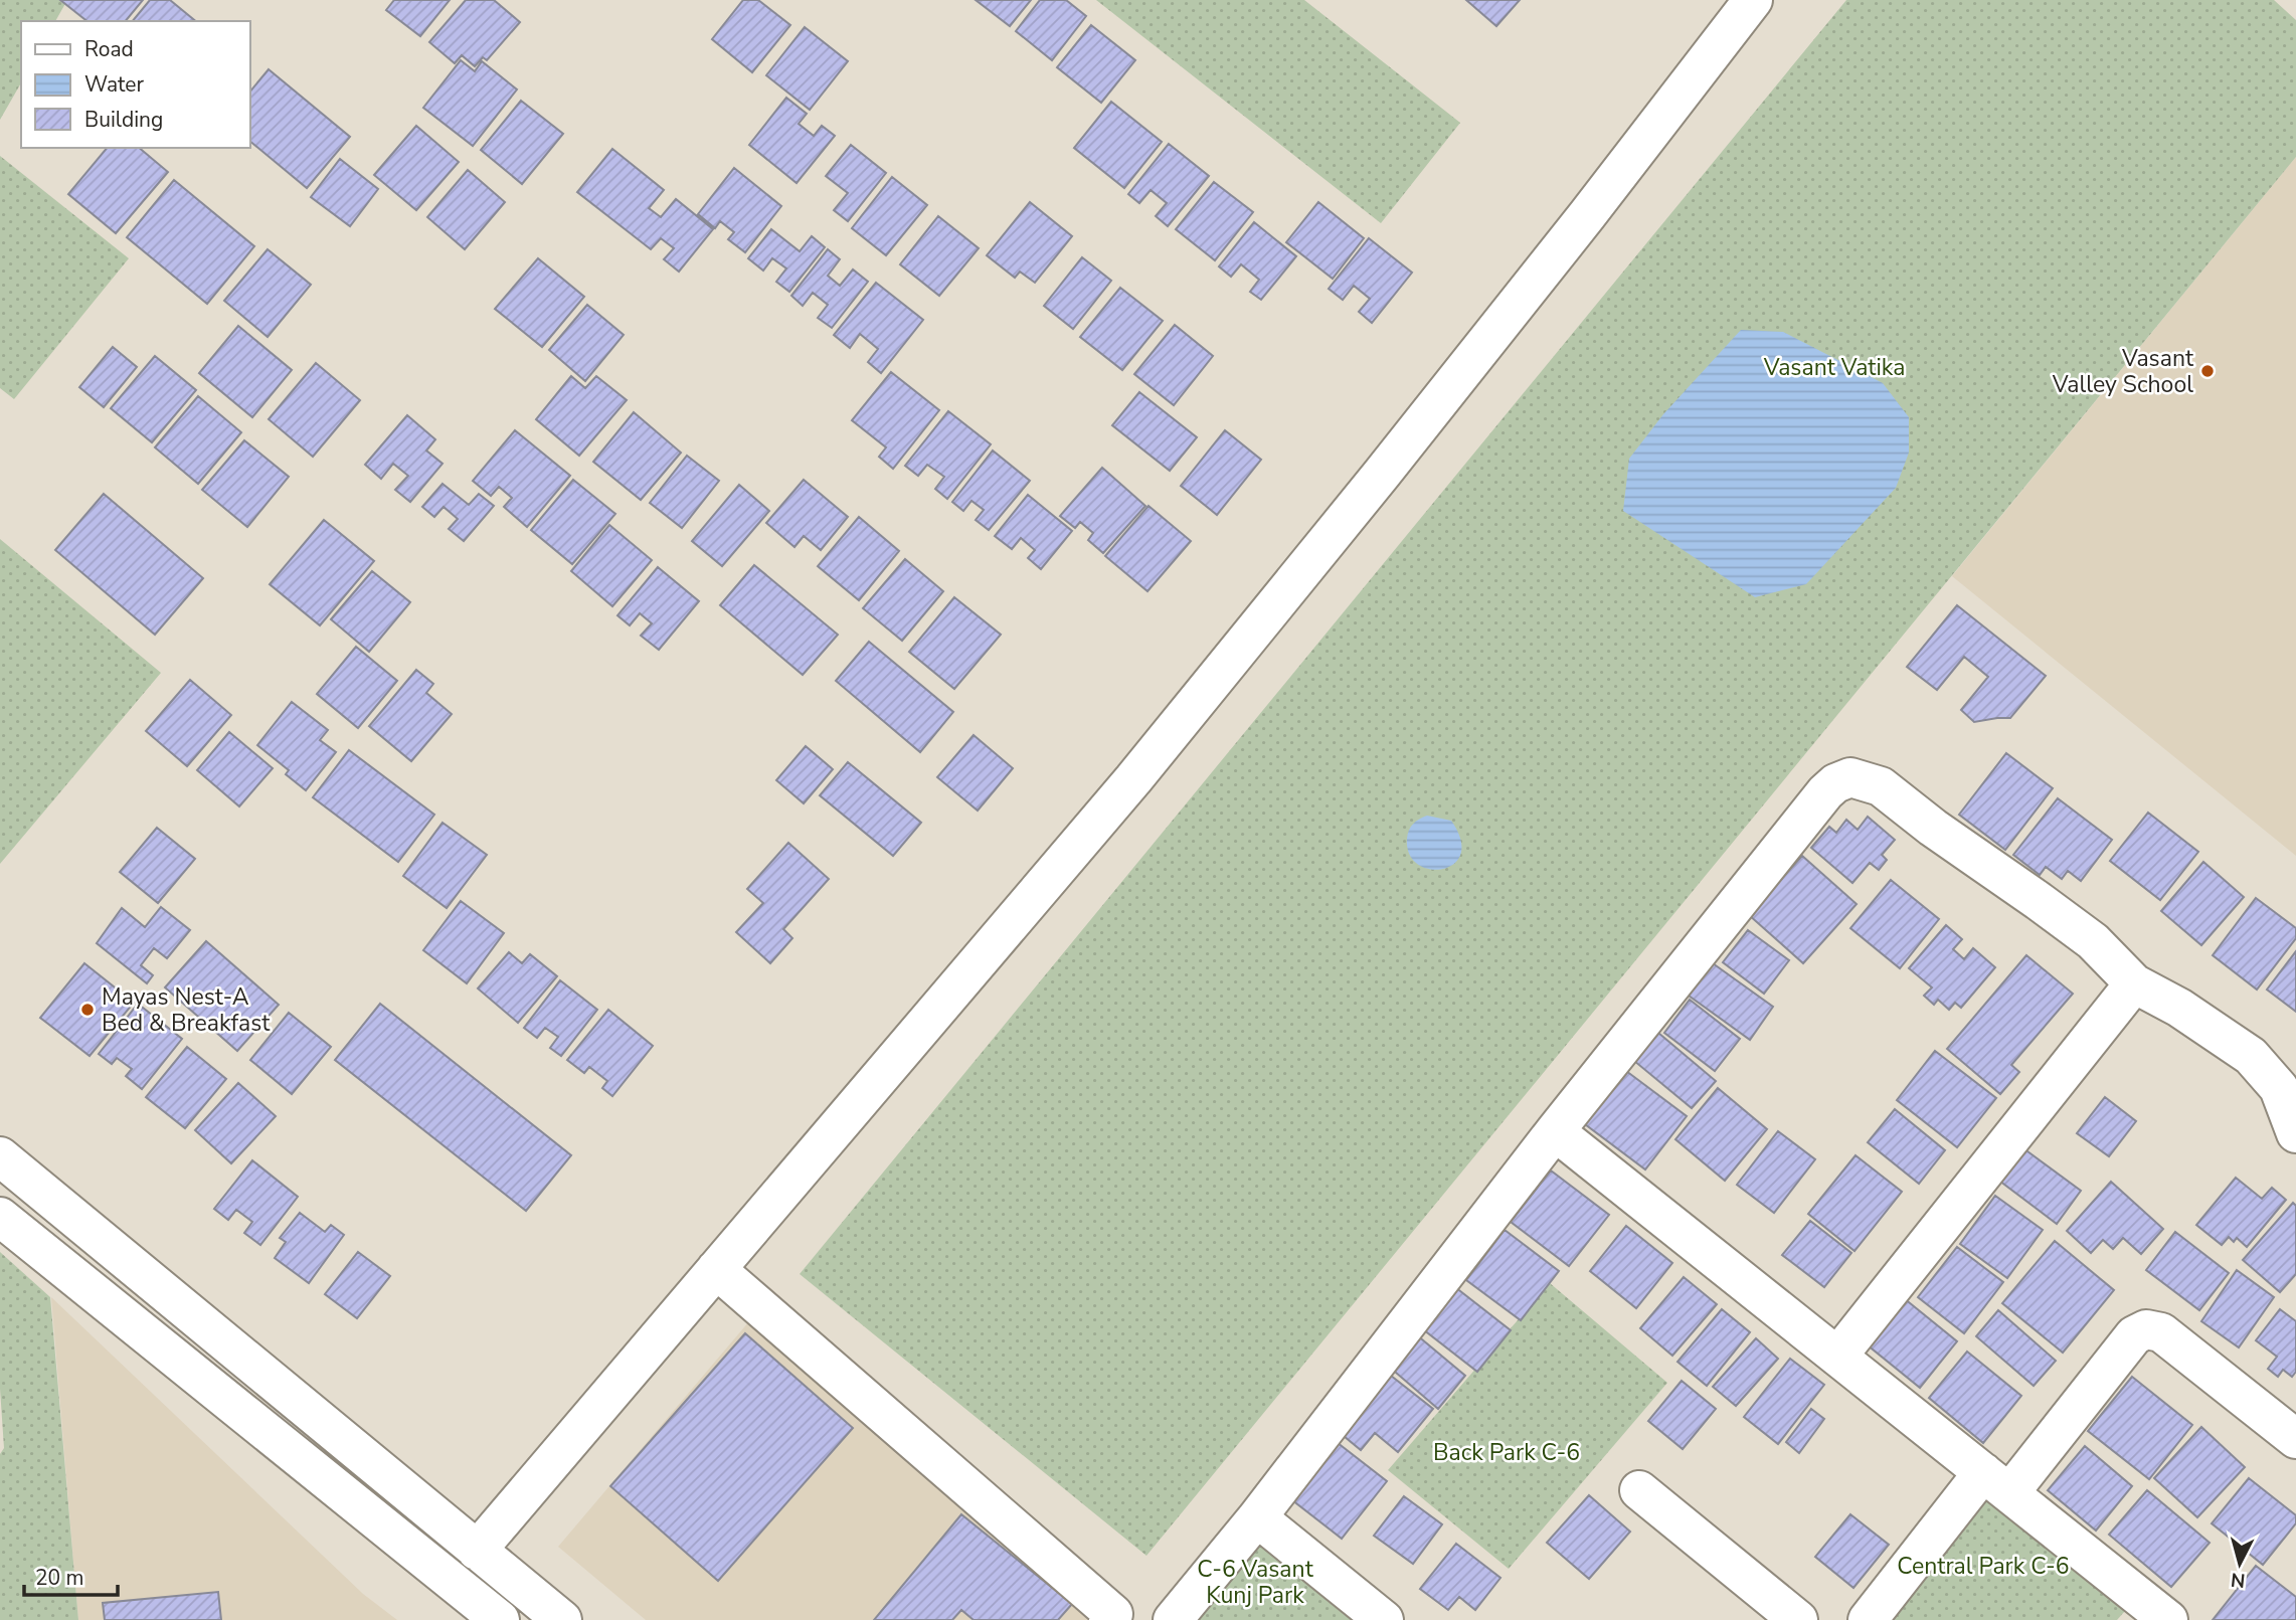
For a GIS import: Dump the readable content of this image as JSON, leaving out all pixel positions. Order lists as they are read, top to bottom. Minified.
{"parks":["Vasant Vatika","Back Park C-6","Central Park C-6","C-6 Vasant Kunj Park"],"places":["Vasant Valley School","Mayas Nest-A Bed & Breakfast"],"legend":["Road","Water","Building"],"scale_bar":"20 m","north":"bottom"}
